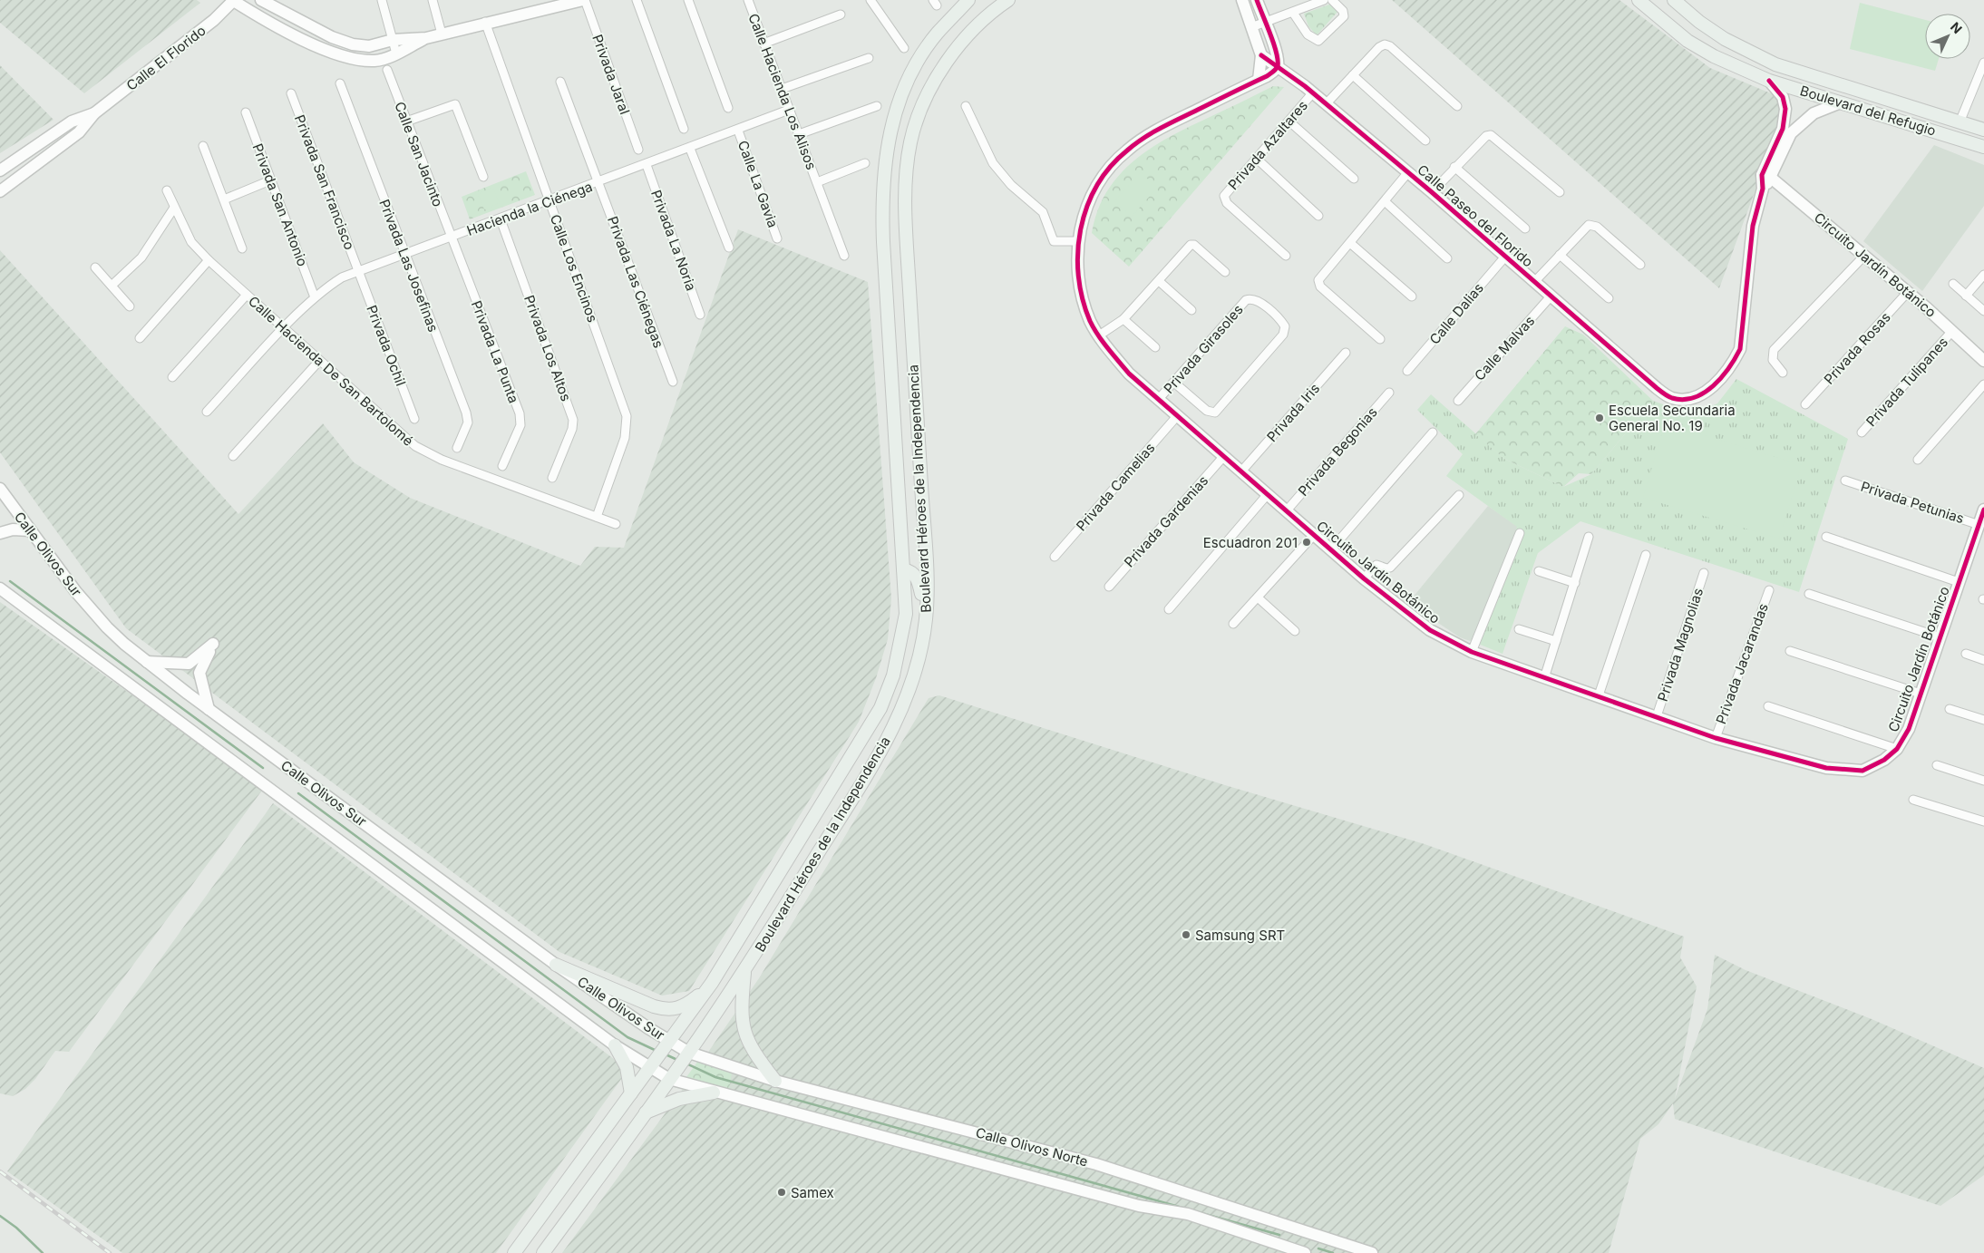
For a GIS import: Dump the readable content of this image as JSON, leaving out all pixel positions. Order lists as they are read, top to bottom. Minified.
{"streets":{"main road":["Calle El Florido","Boulevard del Refugio","Calle Paseo del Florido","Circuito Jardín Botánico","Boulevard Héroes de la Independencia","Calle Olivos Sur","Calle Olivos Norte"],"street":["Privada Jaral","Calle Hacienda Los Alisos","Privada Azaltares","Calle San Jacinto","Privada San Francisco","Calle La Gavia","Privada San Antonio","Hacienda la Ciénega","Privada La Noria","Privada Las Josefinas","Calle Los Encinos","Privada Las Ciénegas","Calle Dalias","Privada Ochil","Privada Los Altos","Calle Malvas","Privada Rosas","Privada Girasoles","Privada La Punta","Calle Hacienda De San Bartolomé","Privada Tulipanes","Privada Iris","Privada Begonias","Privada Camelias","Privada Petunias","Privada Gardenias","Privada Magnolias","Privada Jacarandas"]},"crossings":[["Calle Hacienda Los Alisos","Hacienda la Ciénega"],["Privada Azaltares","Calle Paseo del Florido"],["Calle San Jacinto","Hacienda la Ciénega"],["Calle San Jacinto","Privada La Punta"],["Privada San Francisco","Hacienda la Ciénega"],["Privada San Francisco","Privada Ochil"],["Calle La Gavia","Hacienda la Ciénega"],["Privada San Antonio","Hacienda la Ciénega"],["Hacienda la Ciénega","Privada La Noria"],["Hacienda la Ciénega","Privada Las Josefinas"],["Hacienda la Ciénega","Calle Los Encinos"],["Hacienda la Ciénega","Privada Las Ciénegas"],["Hacienda la Ciénega","Privada Ochil"],["Hacienda la Ciénega","Privada Los Altos"],["Hacienda la Ciénega","Privada La Punta"],["Hacienda la Ciénega","Calle Hacienda De San Bartolomé"],["Calle Paseo del Florido","Circuito Jardín Botánico"],["Calle Paseo del Florido","Calle Dalias"],["Calle Paseo del Florido","Calle Malvas"],["Circuito Jardín Botánico","Privada Rosas"],["Circuito Jardín Botánico","Privada Girasoles"],["Circuito Jardín Botánico","Privada Tulipanes"],["Circuito Jardín Botánico","Privada Iris"],["Circuito Jardín Botánico","Privada Begonias"],["Circuito Jardín Botánico","Privada Camelias"],["Circuito Jardín Botánico","Privada Petunias"],["Circuito Jardín Botánico","Privada Gardenias"],["Circuito Jardín Botánico","Privada Magnolias"],["Circuito Jardín Botánico","Privada Jacarandas"],["Calle Los Encinos","Calle Hacienda De San Bartolomé"],["Boulevard Héroes de la Independencia","Calle Olivos Sur"],["Boulevard Héroes de la Independencia","Calle Olivos Norte"],["Calle Olivos Sur","Calle Olivos Norte"]],"places":["Escuela Secundaria General No. 19","Escuadron 201","Samsung SRT","Samex"],"north":"top right"}
